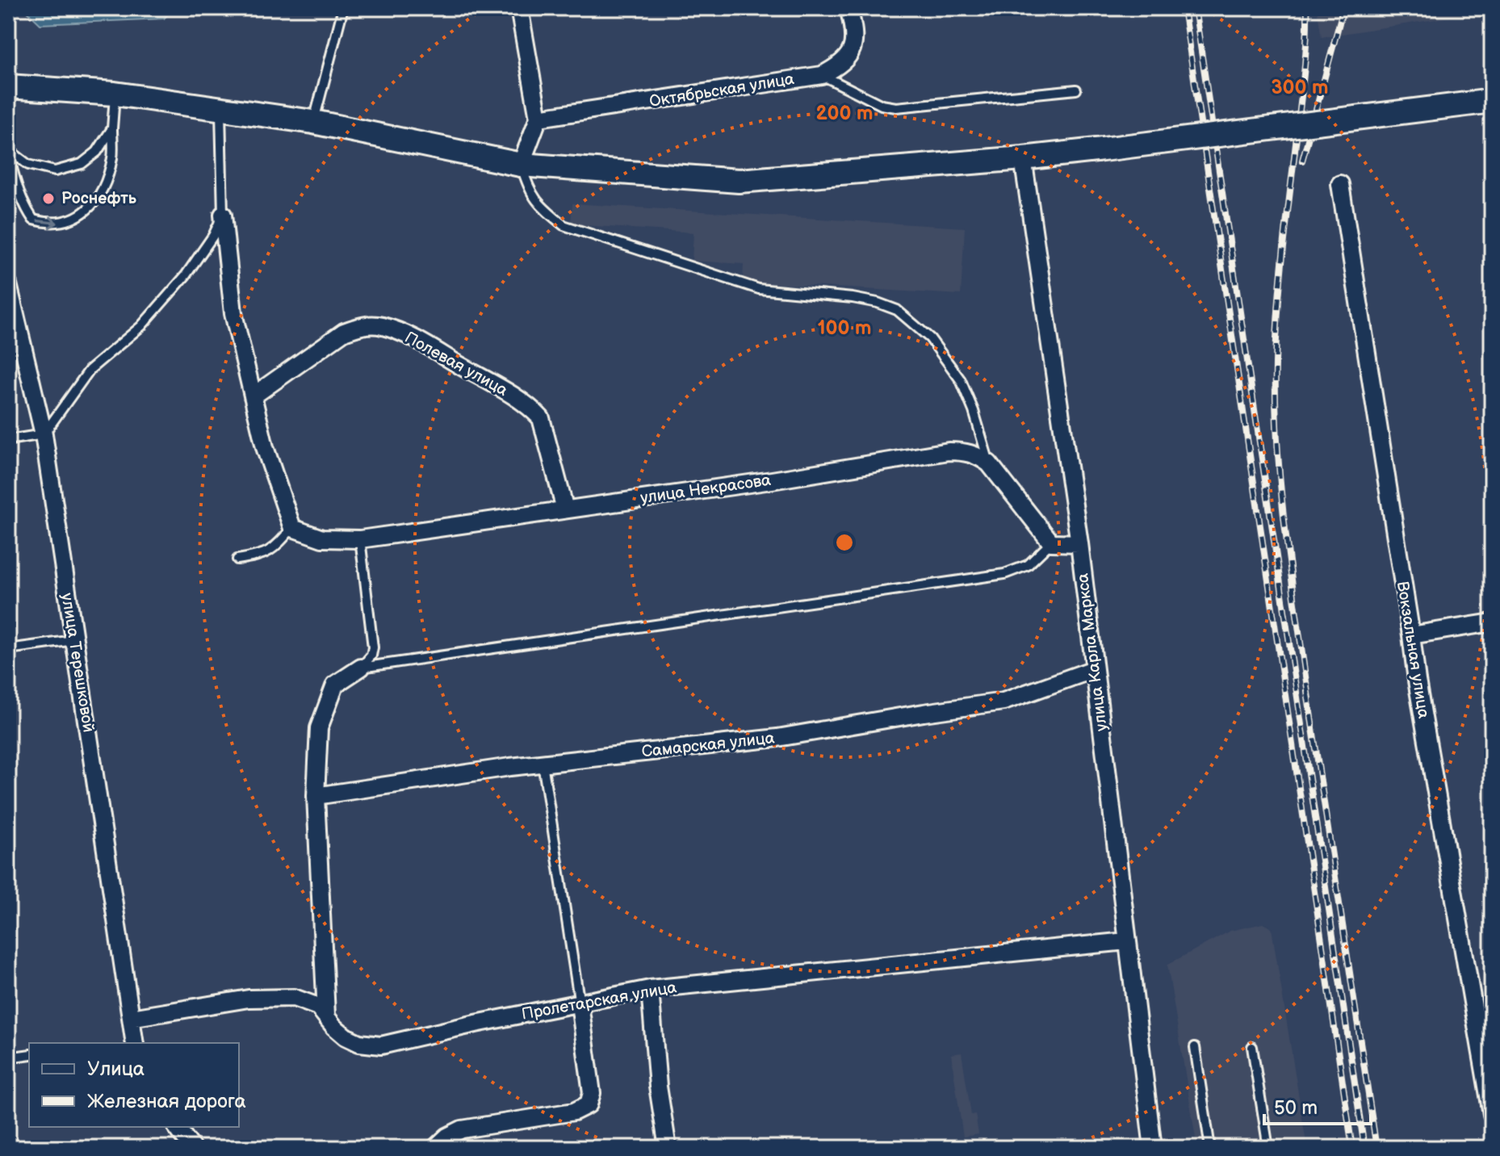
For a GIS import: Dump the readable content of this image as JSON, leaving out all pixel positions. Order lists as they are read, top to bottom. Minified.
{"streets":{"street":["Октябрьская улица","Полевая улица","улица Некрасова","Вокзальная улица","улица Карла Маркса","улица Терешковой","Самарская улица","Пролетарская улица"]},"crossings":[["Полевая улица","улица Некрасова"],["улица Карла Маркса","Самарская улица"],["улица Карла Маркса","Пролетарская улица"],["улица Терешковой","Пролетарская улица"]],"places":["Роснефть"],"legend":["Улица","Железная дорога"],"scale_bar":"50 m","rings":["300 m","200 m","100 m"]}
